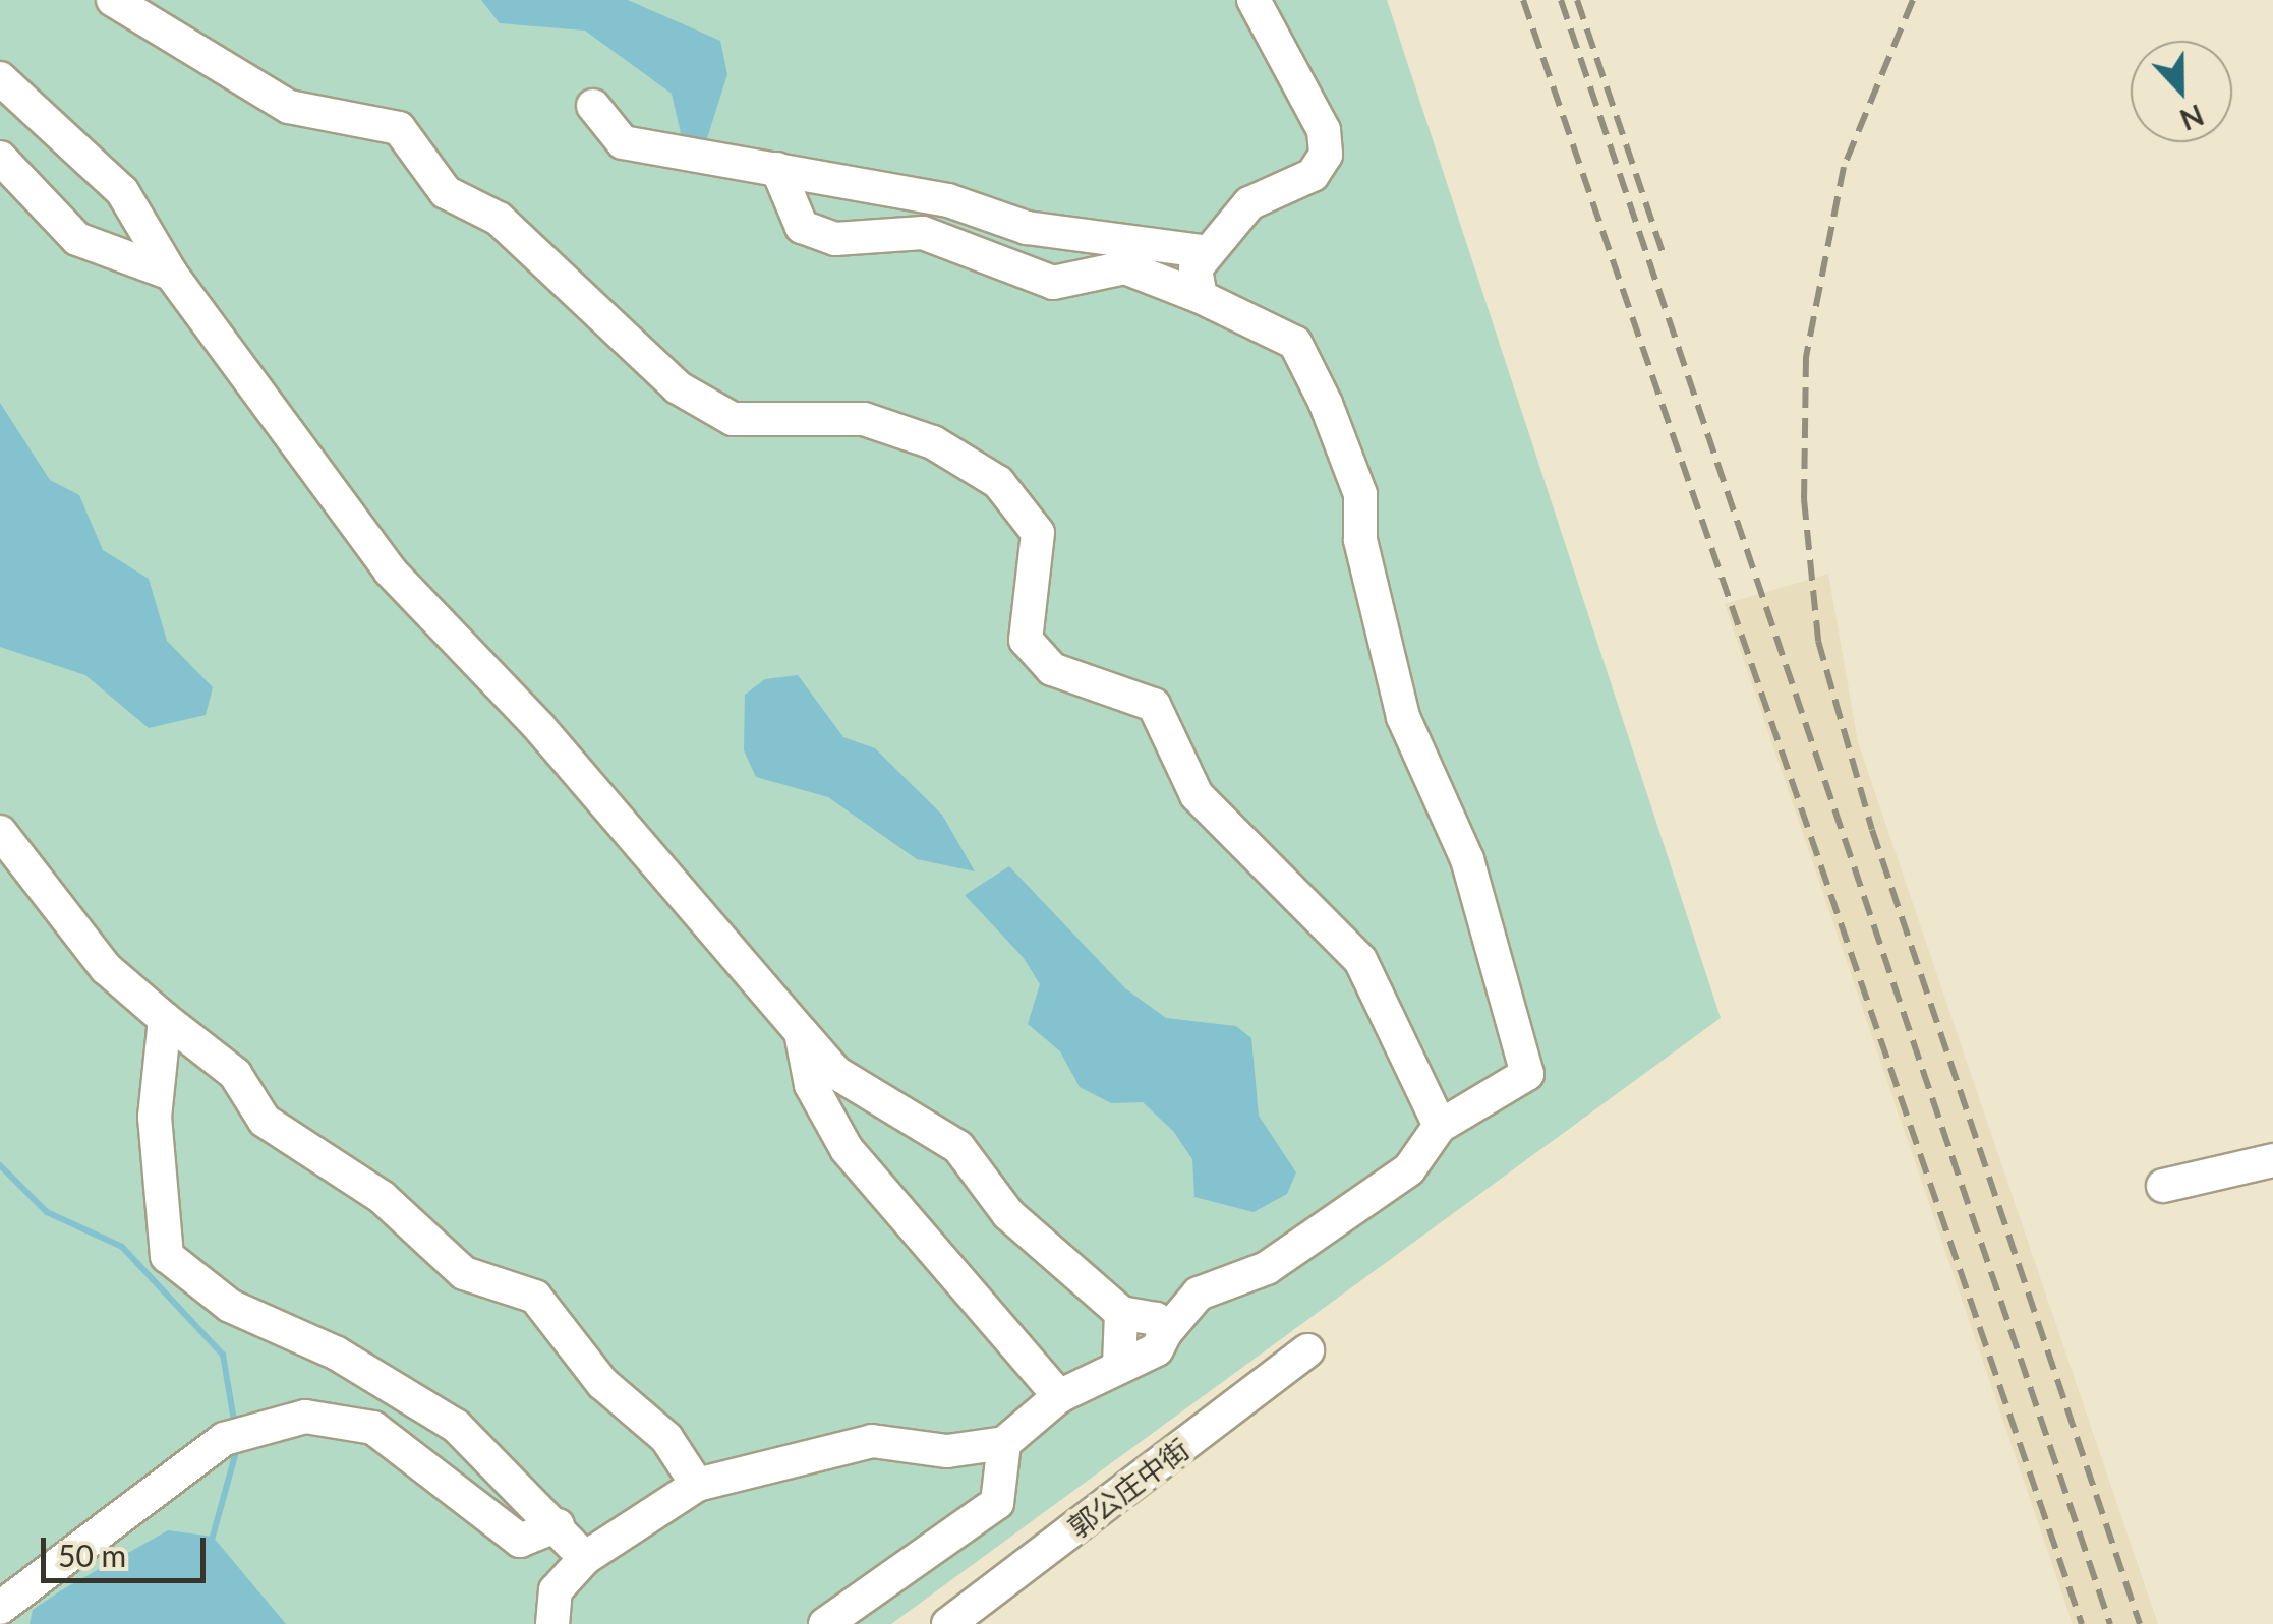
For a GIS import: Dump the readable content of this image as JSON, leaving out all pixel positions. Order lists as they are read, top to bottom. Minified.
{"streets":{"street":["郭公庄中街"]},"scale_bar":"50 m","north":"bottom"}
